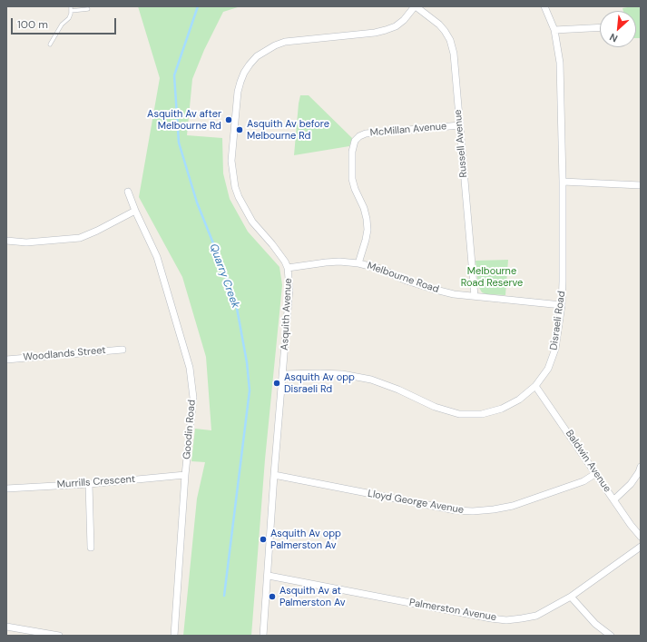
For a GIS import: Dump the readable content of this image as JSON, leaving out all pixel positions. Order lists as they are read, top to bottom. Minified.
{"streets":{"street":["McMillan Avenue","Russell Avenue","Melbourne Road","Asquith Avenue","Disraeli Road","Woodlands Street","Goodin Road","Baldwin Avenue","Murrills Crescent","Lloyd George Avenue","Palmerston Avenue"]},"crossings":[["McMillan Avenue","Russell Avenue"],["McMillan Avenue","Melbourne Road"],["Russell Avenue","Melbourne Road"],["Russell Avenue","Asquith Avenue"],["Melbourne Road","Asquith Avenue"],["Melbourne Road","Disraeli Road"],["Asquith Avenue","Disraeli Road"],["Asquith Avenue","Lloyd George Avenue"],["Asquith Avenue","Palmerston Avenue"],["Disraeli Road","Baldwin Avenue"],["Goodin Road","Murrills Crescent"],["Baldwin Avenue","Lloyd George Avenue"]],"water":["Quarry Creek"],"parks":["Melbourne Road Reserve"],"places":["Asquith Av after Melbourne Rd","Asquith Av before Melbourne Rd","Asquith Av opp Disraeli Rd","Asquith Av opp Palmerston Av","Asquith Av at Palmerston Av"],"scale_bar":"100 m","north":"bottom left"}
